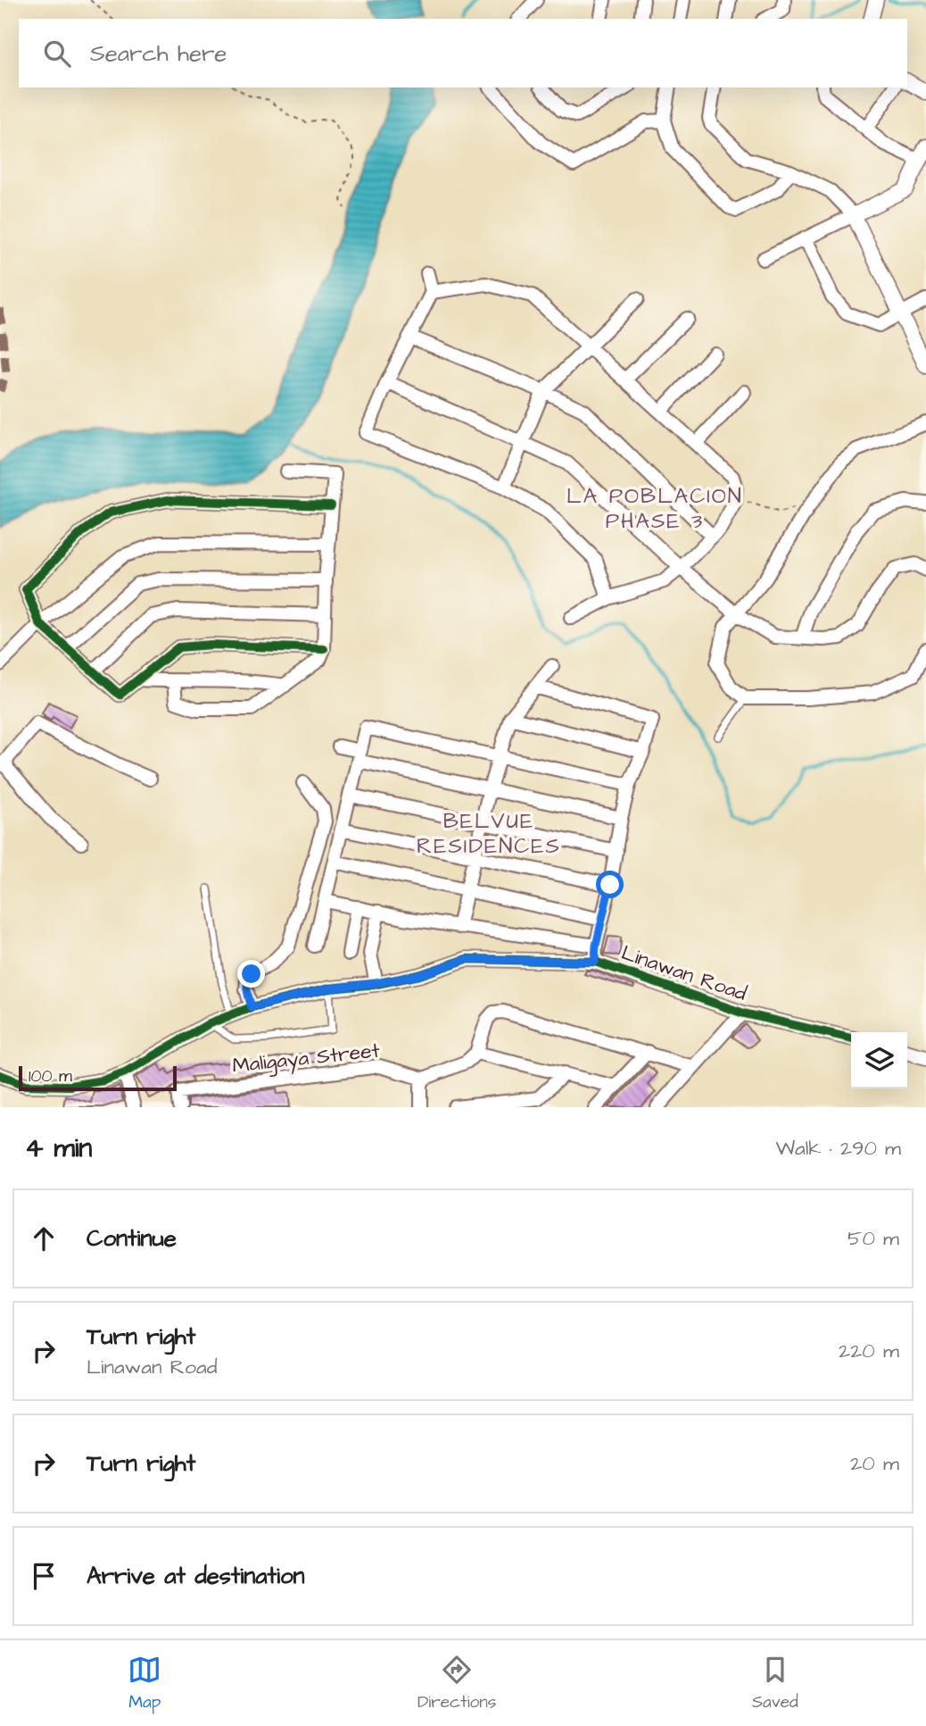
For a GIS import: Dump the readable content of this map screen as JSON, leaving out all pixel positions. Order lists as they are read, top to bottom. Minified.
{"streets":{"street":["Linawan Road","Maligaya Street"]},"districts":["LA POBLACION PHASE 3","BELVUE RESIDENCES"],"scale_bar":"100 m","page":{"search":"Search here","scale":"100 m","heading":["4 min","Walk · 290 m"],"list":[["Continue","50 m"],["Turn right","Linawan Road","220 m"],["Turn right","20 m"],"Arrive at destination"],"nav":["Map","Directions","Saved"]}}
